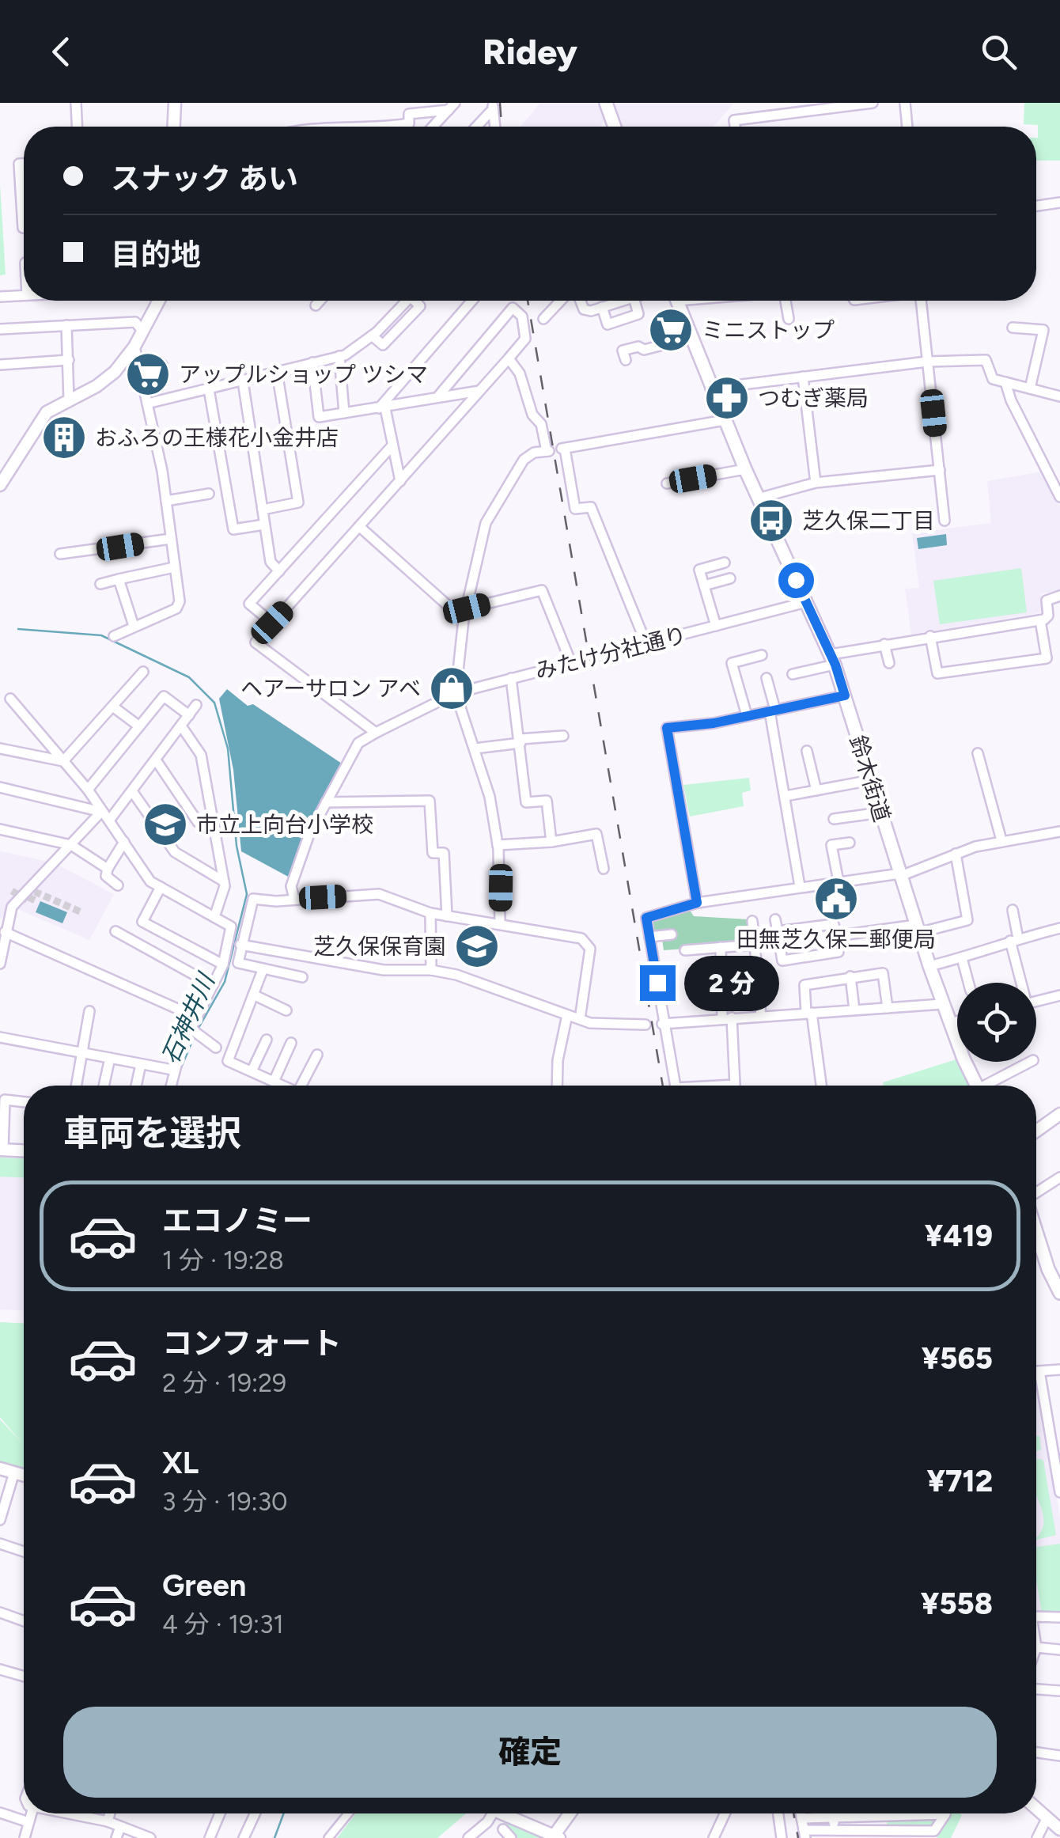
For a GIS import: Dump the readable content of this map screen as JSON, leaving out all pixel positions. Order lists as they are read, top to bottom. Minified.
{"streets":{"main road":["鈴木街道"],"street":["みたけ分社通り"]},"crossings":[["みたけ分社通り","鈴木街道"]],"water":["石神井川"],"places":{"supermarket":["ミニストップ","アップルショップ ツシマ"],"pharmacy":["つむぎ薬局"],"building":["おふろの王様花小金井店"],"bus stop":["芝久保二丁目"],"shop":["ヘアーサロン アベ"],"school or university":["市立上向台小学校","芝久保保育園"],"public building":["田無芝久保二郵便局"]},"page":{"header":"Ridey","banner":["スナック あい","目的地"],"bubble":"2 分","heading":"車両を選択","list":[{"name":"エコノミー","note":"1 分 · 19:28","value":"¥419"},{"name":"コンフォート","note":"2 分 · 19:29","value":"¥565"},{"name":"XL","note":"3 分 · 19:30","value":"¥712"},{"name":"Green","note":"4 分 · 19:31","value":"¥558"}],"buttons":"確定"}}
